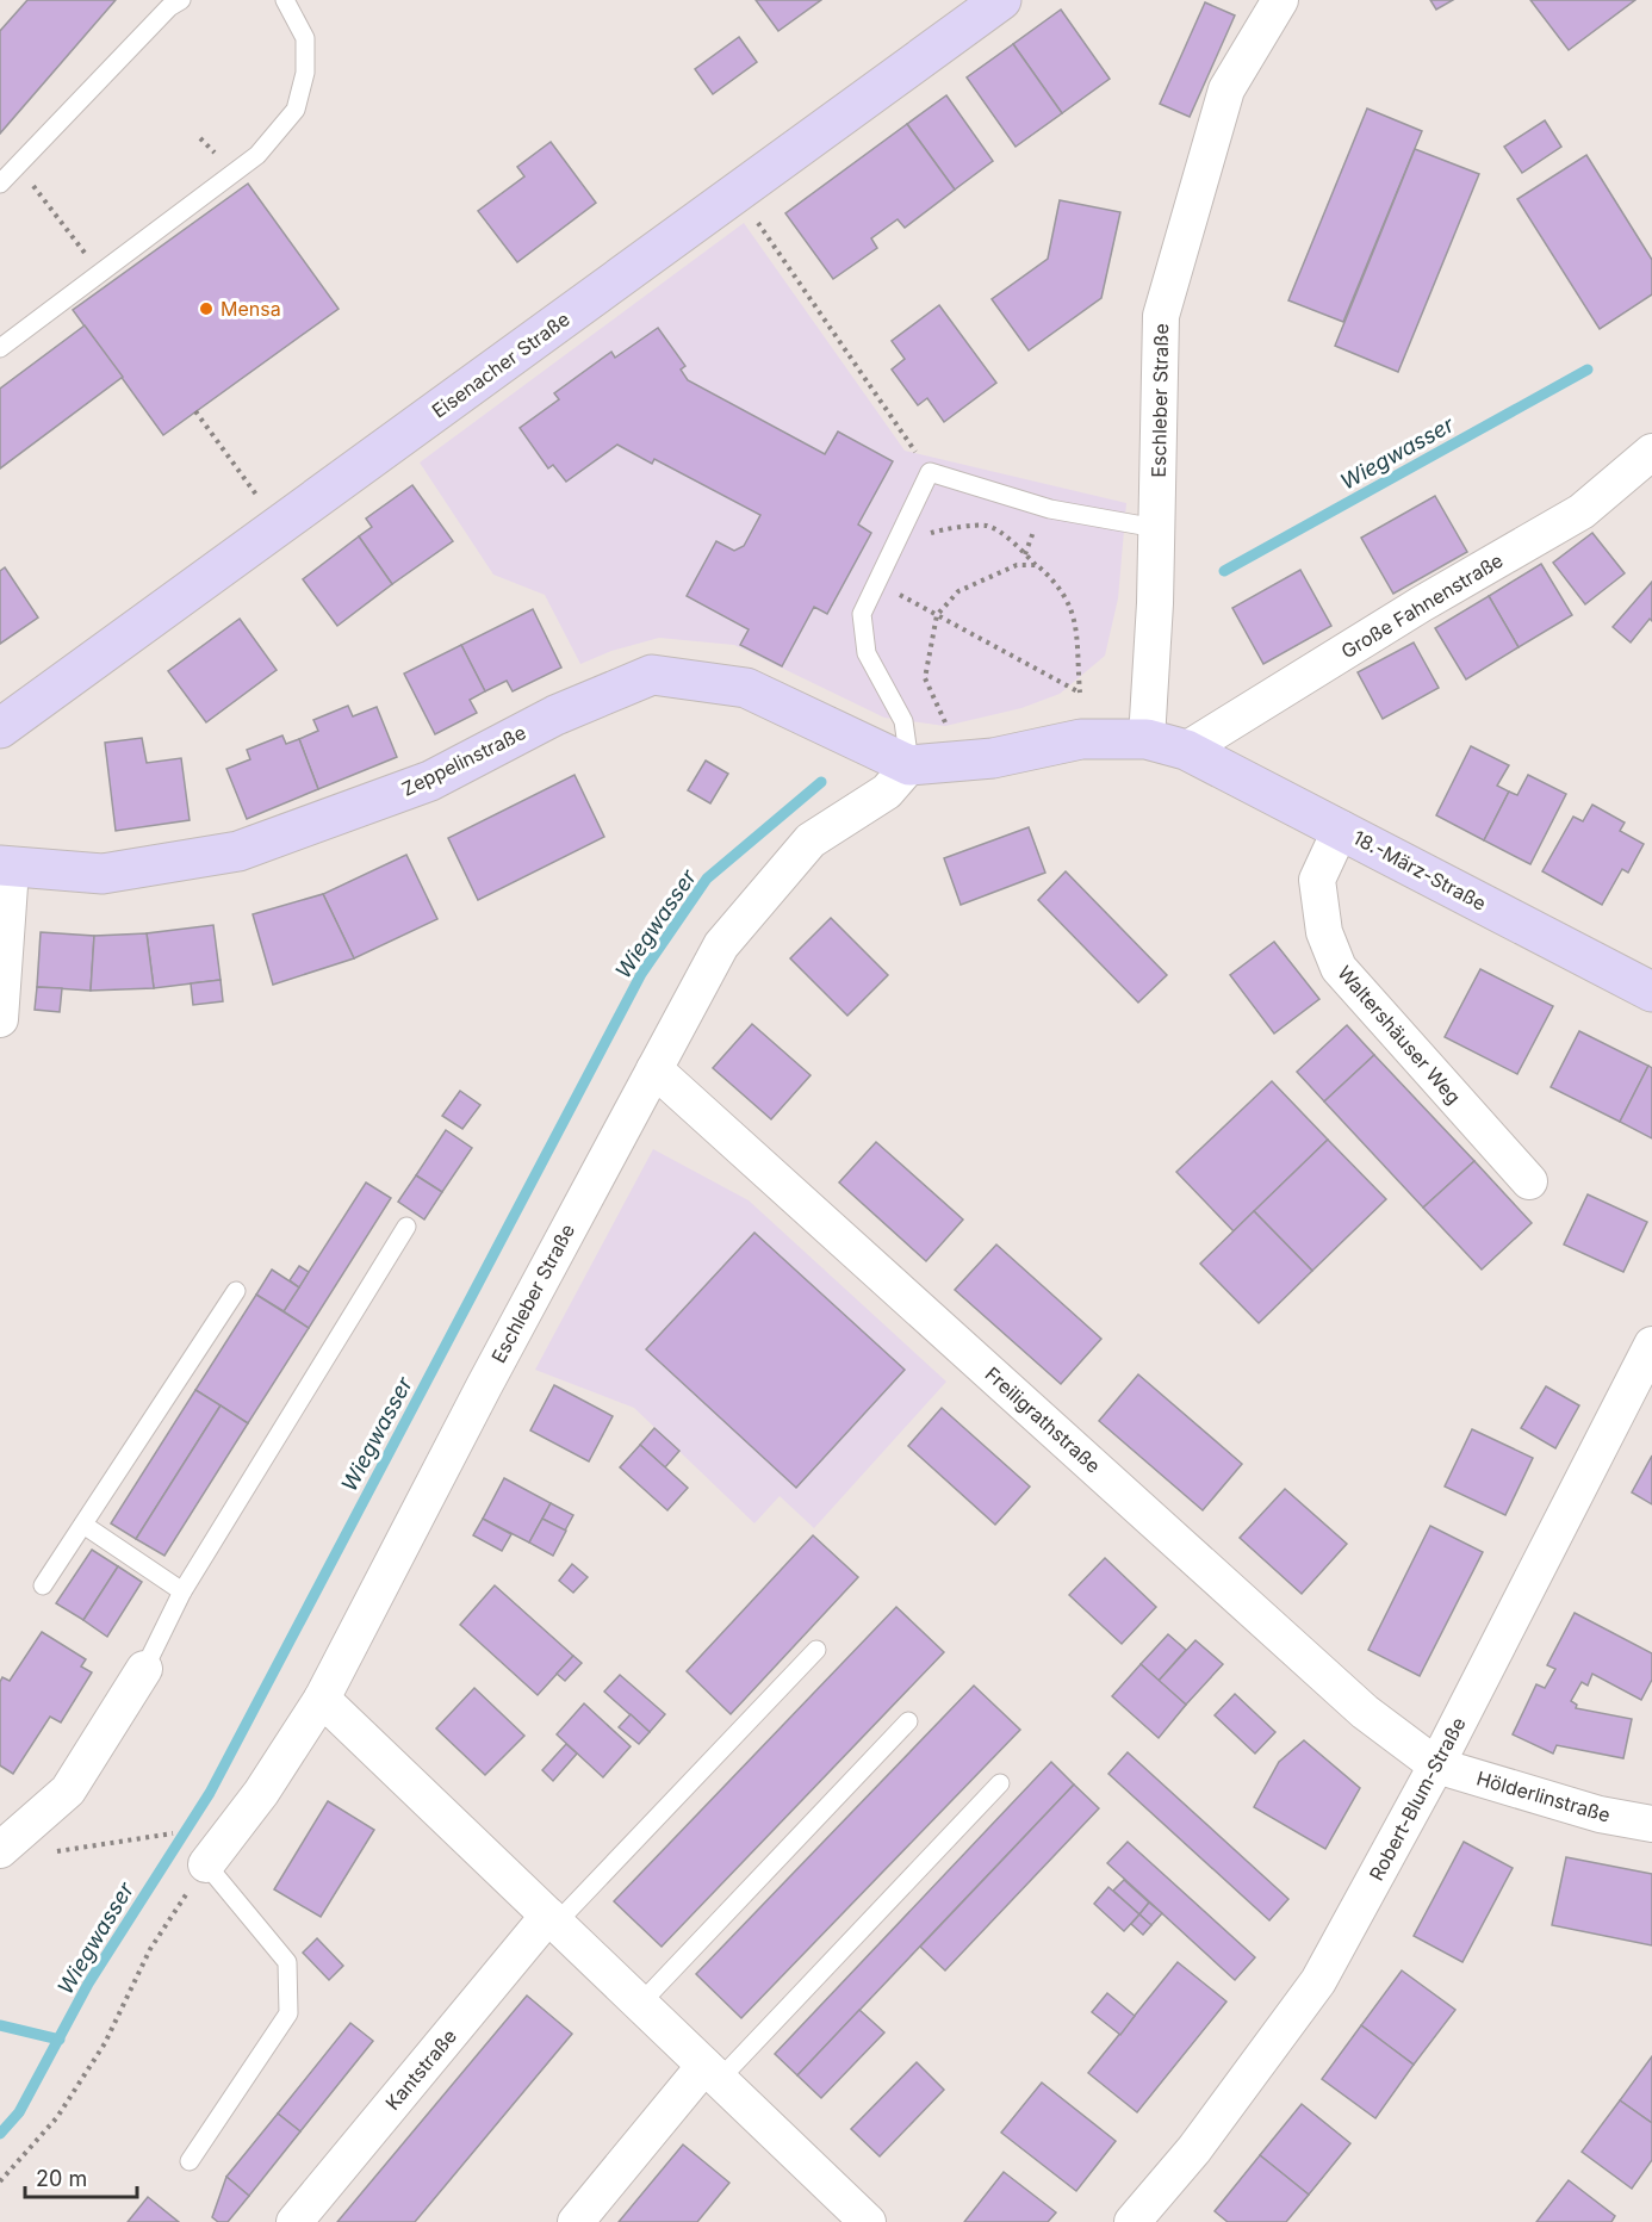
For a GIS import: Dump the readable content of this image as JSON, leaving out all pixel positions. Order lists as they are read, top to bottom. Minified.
{"streets":{"street":["Eisenacher Straße","Eschleber Straße","Große Fahnenstraße","Zeppelinstraße","18.-März-Straße","Waltershäuser Weg","Freiligrathstraße","Hölderlinstraße","Robert-Blum-Straße","Kantstraße"]},"crossings":[["Eschleber Straße","Zeppelinstraße"],["Eschleber Straße","18.-März-Straße"],["Eschleber Straße","Freiligrathstraße"],["Große Fahnenstraße","18.-März-Straße"],["Zeppelinstraße","18.-März-Straße"],["18.-März-Straße","Waltershäuser Weg"],["Freiligrathstraße","Hölderlinstraße"],["Freiligrathstraße","Robert-Blum-Straße"],["Hölderlinstraße","Robert-Blum-Straße"]],"water":["Wiegwasser"],"places":["Mensa"],"scale_bar":"20 m"}
